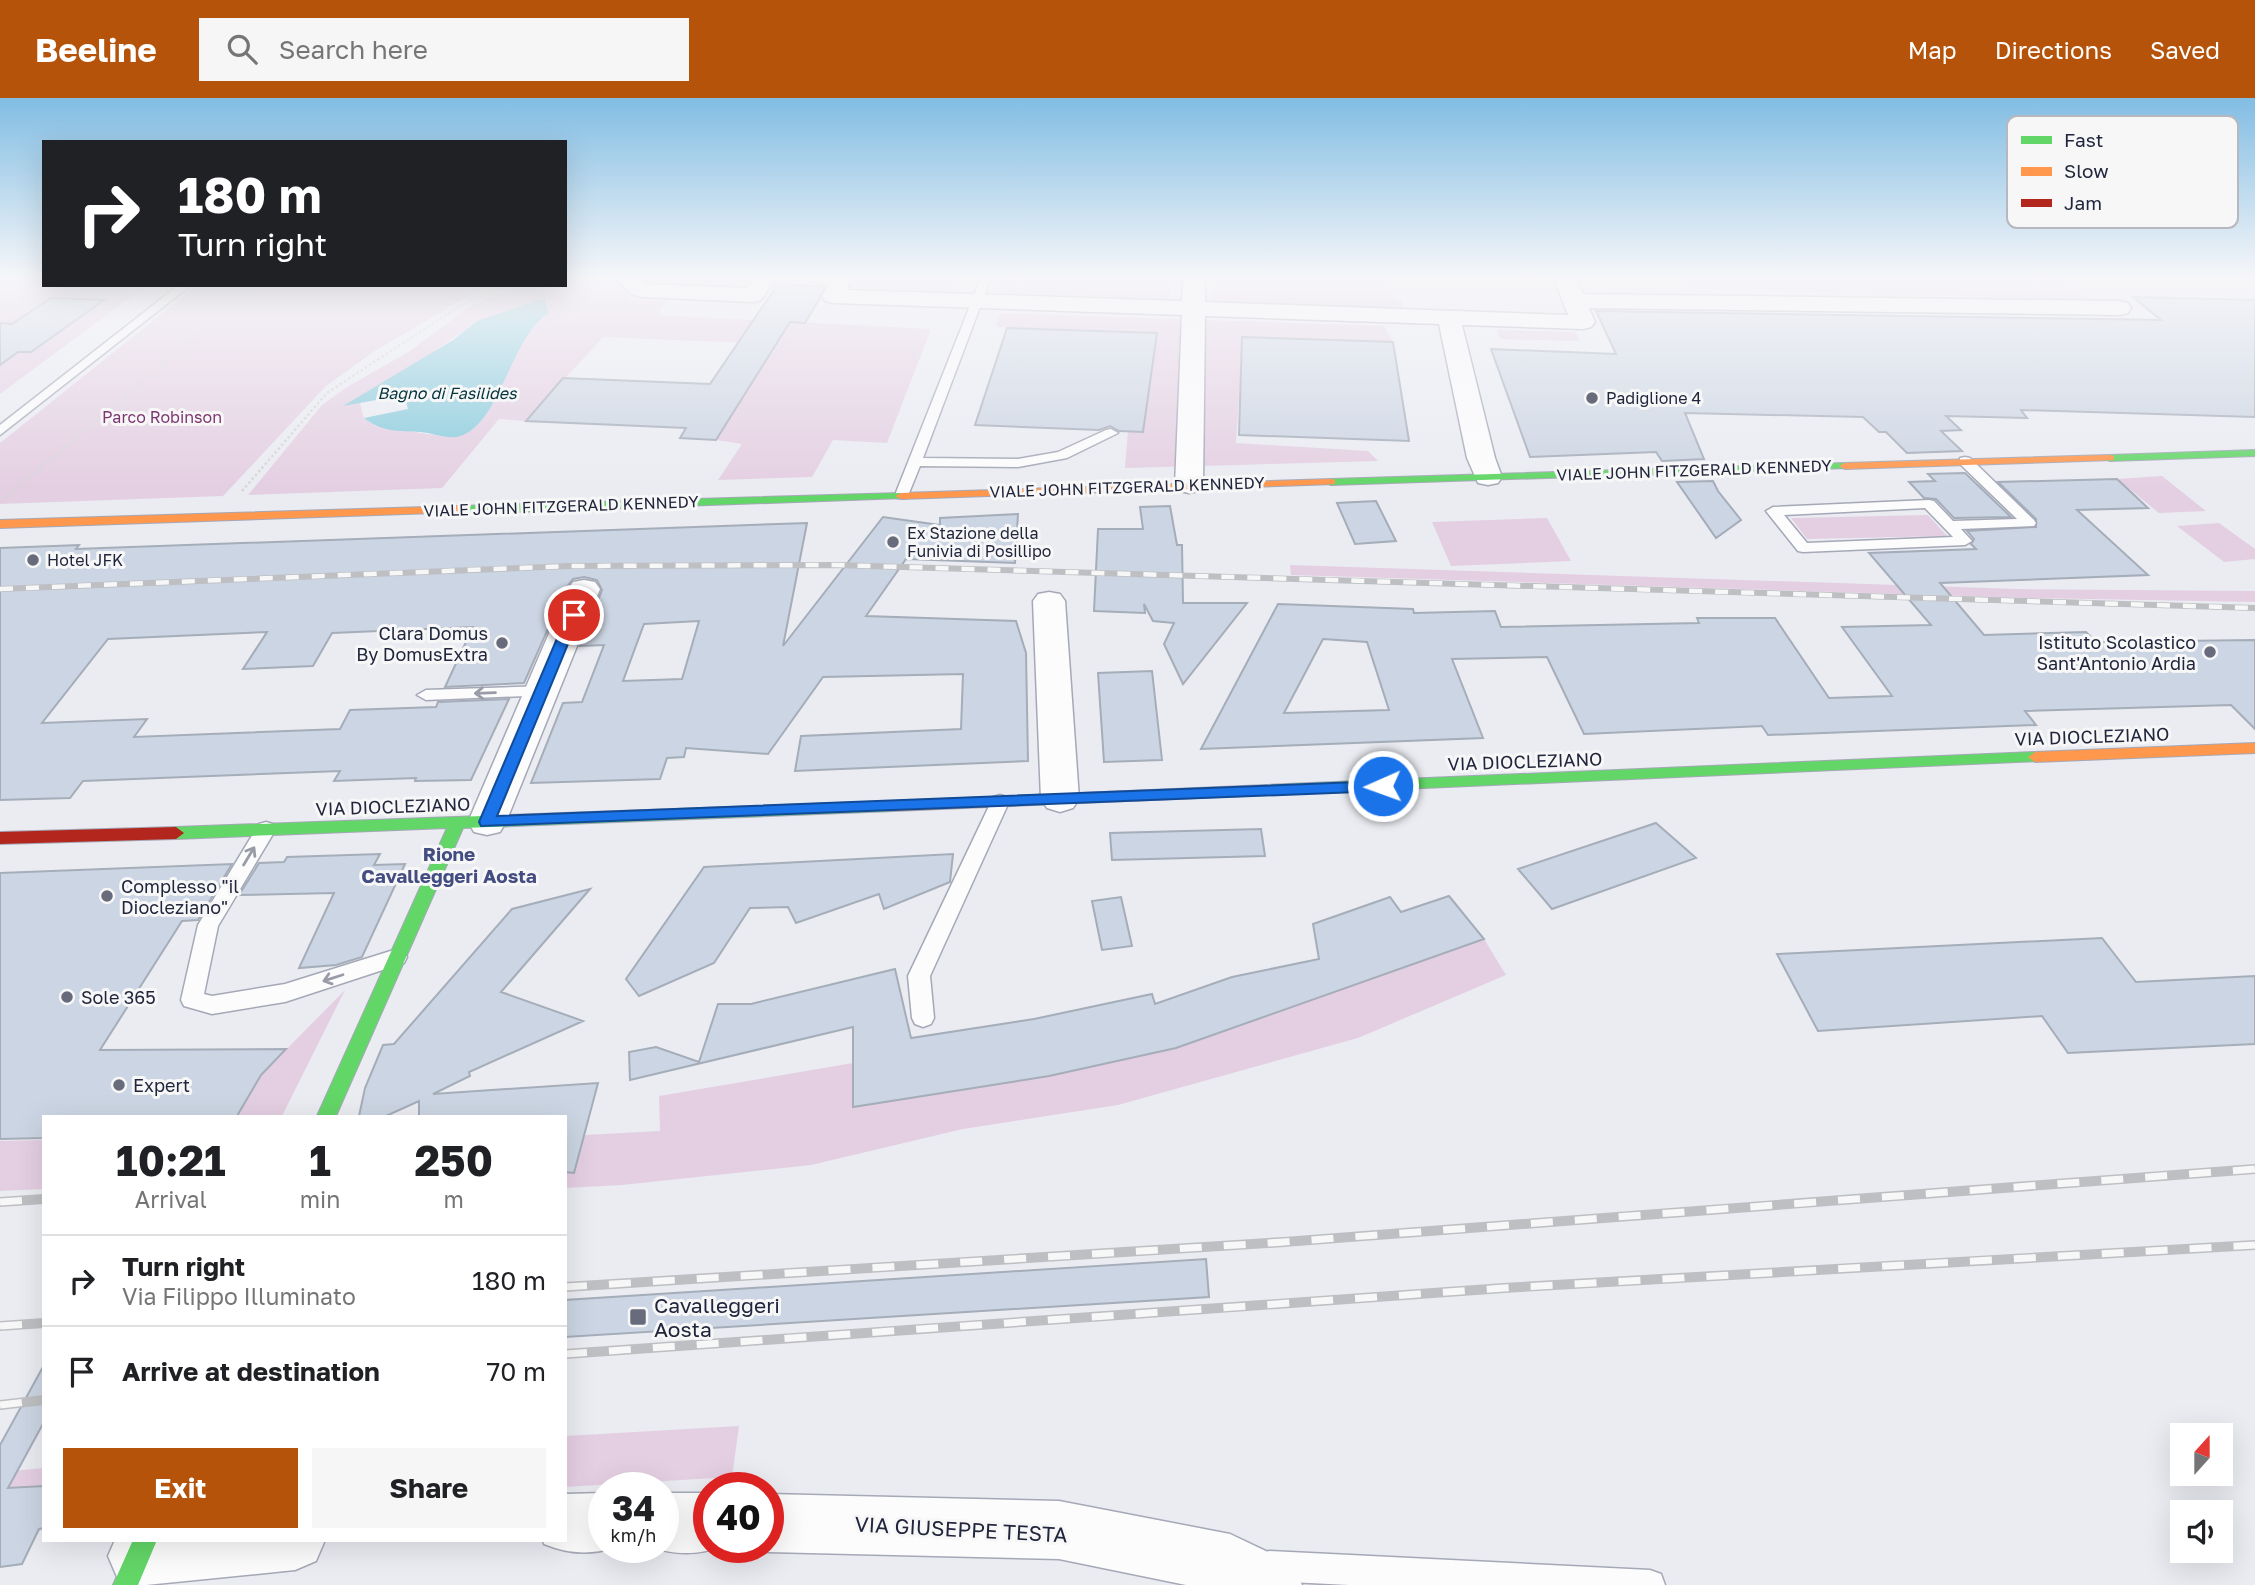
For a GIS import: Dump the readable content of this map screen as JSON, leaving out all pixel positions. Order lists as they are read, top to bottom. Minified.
{"streets":{"main road":["VIALE JOHN FITZGERALD KENNEDY","VIA DIOCLEZIANO"],"street":["VIA GIUSEPPE TESTA"]},"districts":["Rione Cavalleggeri Aosta"],"water":["Bagno di Fasilides"],"parks":["Parco Robinson"],"places":{"other":["Padiglione 4","Ex Stazione della Funivia di Posillipo","Hotel JFK","Clara Domus By DomusExtra","Istituto Scolastico Sant'Antonio Ardia","Complesso \"il Diocleziano\"","Sole 365","Expert"],"transit":["Cavalleggeri Aosta"]},"legend":["Fast","Slow","Jam"],"north":"top","page":{"header":"Beeline","search":"Search here","nav":["Map","Directions","Saved"],"turn":["180 m","Turn right"],"eta":["10:21","Arrival","1","min","250","m"],"list":[{"name":"Turn right","note":"Via Filippo Illuminato","value":"180 m"},{"name":"Arrive at destination","value":"70 m"}],"buttons":["Exit","Share"],"speed":"34 km/h","limit":"40"}}
